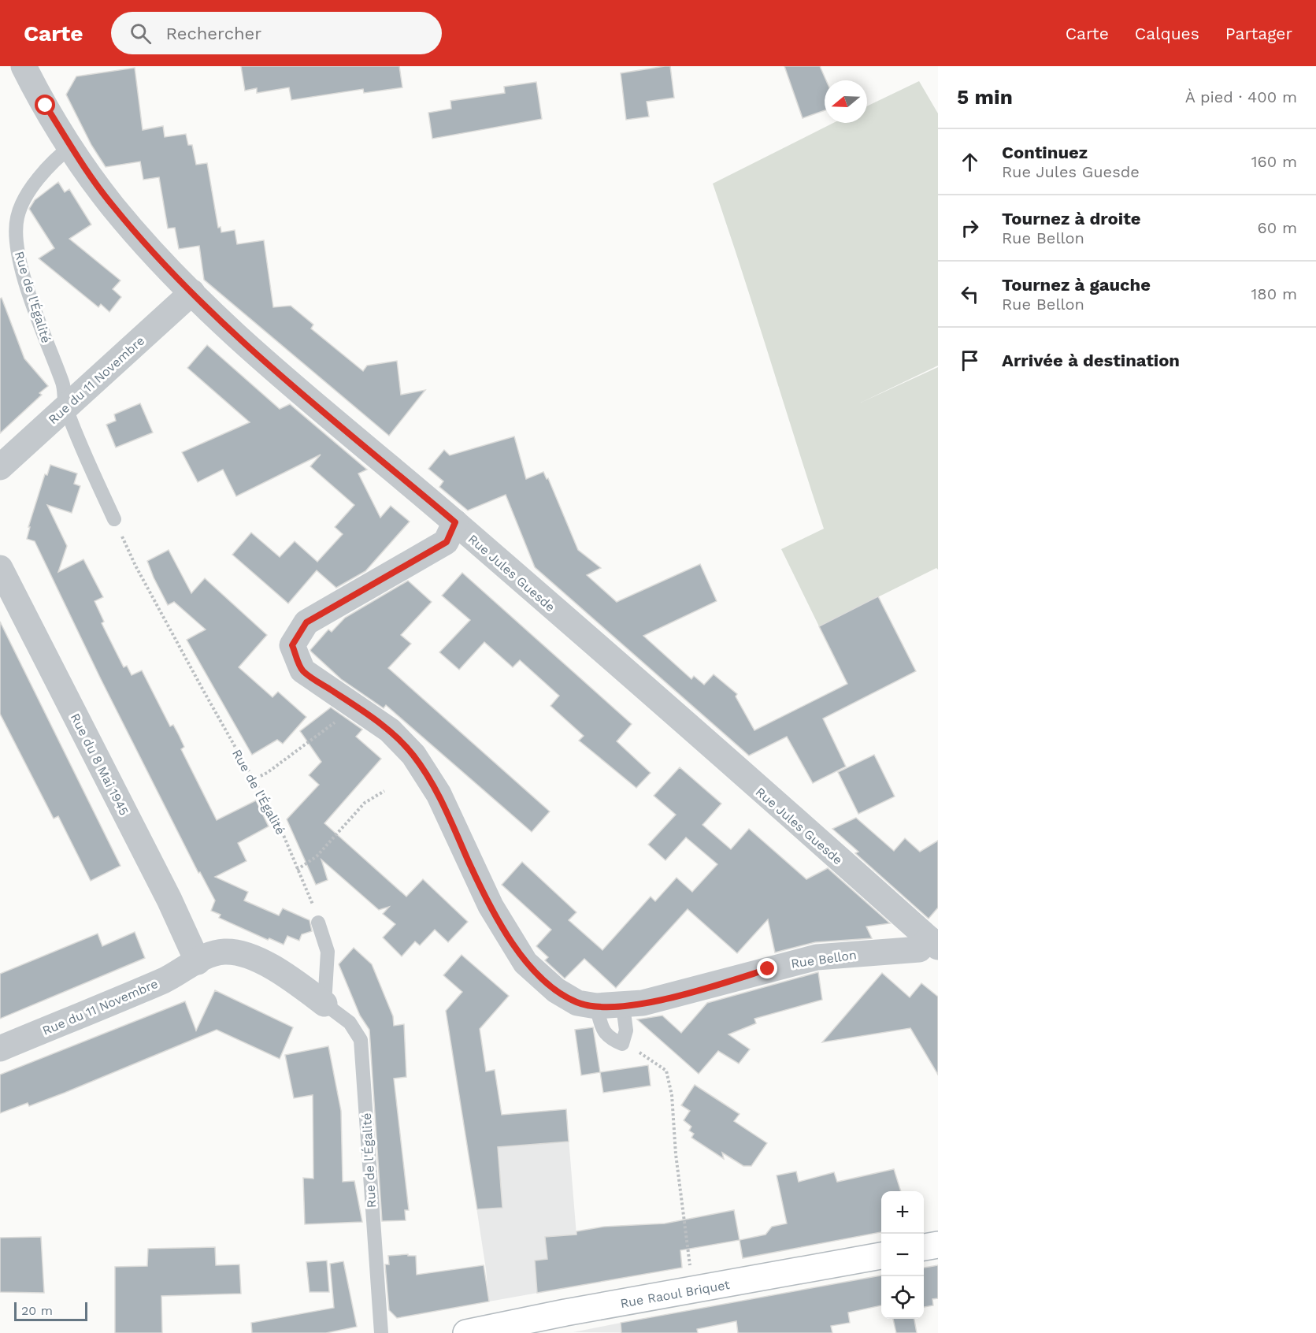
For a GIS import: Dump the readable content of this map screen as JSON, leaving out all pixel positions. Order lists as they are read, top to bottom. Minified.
{"streets":{"street":["Rue du 11 Novembre","Rue Jules Guesde","Rue du 8 Mai 1945","Rue Bellon","Rue Raoul Briquet"],"lane":["Rue de l'Égalité"]},"crossings":[["Rue de l'Égalité","Rue du 11 Novembre"],["Rue de l'Égalité","Rue Jules Guesde"],["Rue du 11 Novembre","Rue Jules Guesde"],["Rue du 11 Novembre","Rue du 8 Mai 1945"],["Rue Jules Guesde","Rue Bellon"]],"scale_bar":"20 m","north":"left","page":{"header":"Carte","search":"Rechercher","nav":["Carte","Calques","Partager"],"heading":["5 min","À pied · 400 m"],"list":[["Continuez","Rue Jules Guesde","160 m"],["Tournez à droite","Rue Bellon","60 m"],["Tournez à gauche","Rue Bellon","180 m"],"Arrivée à destination"],"map_buttons":["+","−"],"scale":"20 m"}}
